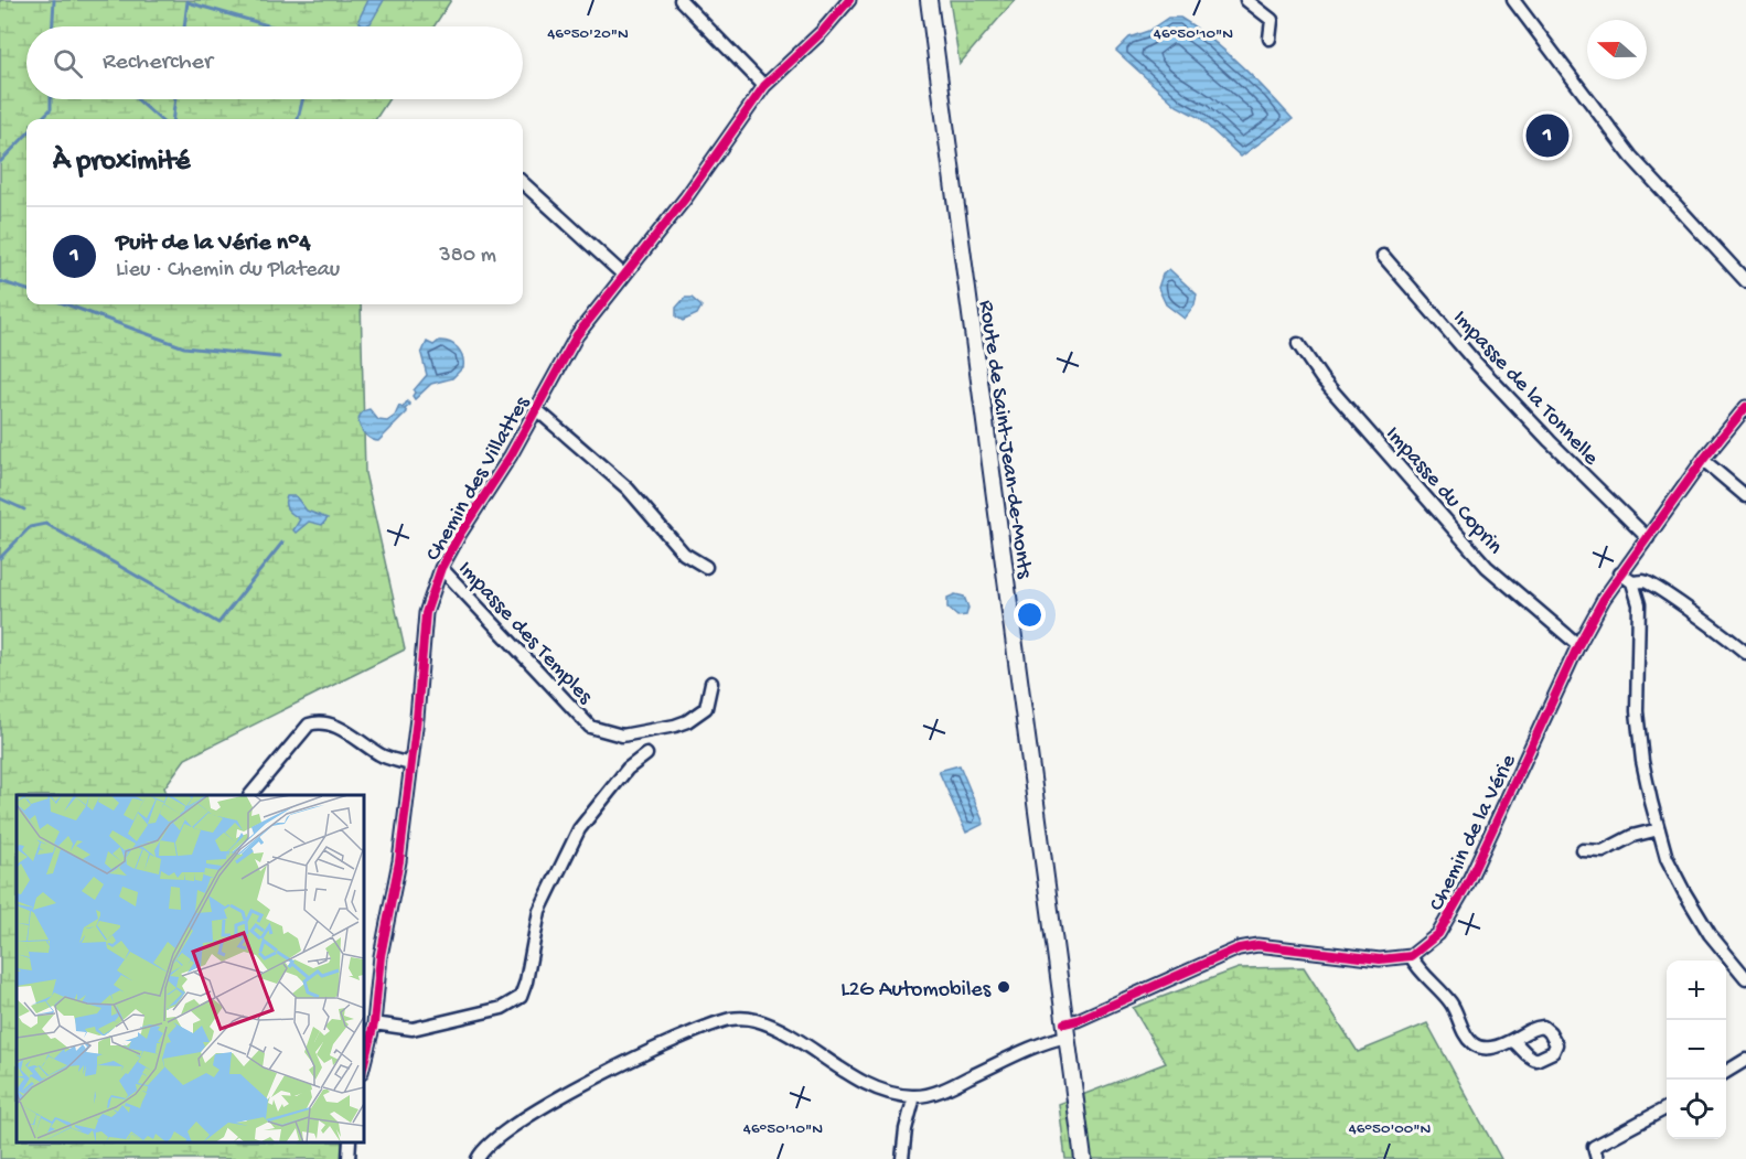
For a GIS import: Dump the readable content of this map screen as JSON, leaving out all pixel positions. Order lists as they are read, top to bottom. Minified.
{"streets":{"main road":["Route de Saint-Jean-de-Monts"],"street":["Impasse de la Tonnelle","Chemin des Villattes","Impasse du Coprin","Impasse des Temples","Chemin de la Vérie"]},"crossings":[["Impasse de la Tonnelle","Chemin de la Vérie"],["Chemin des Villattes","Impasse des Temples"],["Impasse du Coprin","Chemin de la Vérie"]],"places":["L2G Automobiles"],"north":"left","page":{"search":"Rechercher","pins":"1","heading":"À proximité","list":[{"mark":"1","name":"Puit de la Vérie n°4","note":"Lieu · Chemin du Plateau","value":"380 m"}],"map_buttons":["+","−"]},"coordinates":["46°50'20\"N","46°50'10\"N","46°50'00\"N"]}
